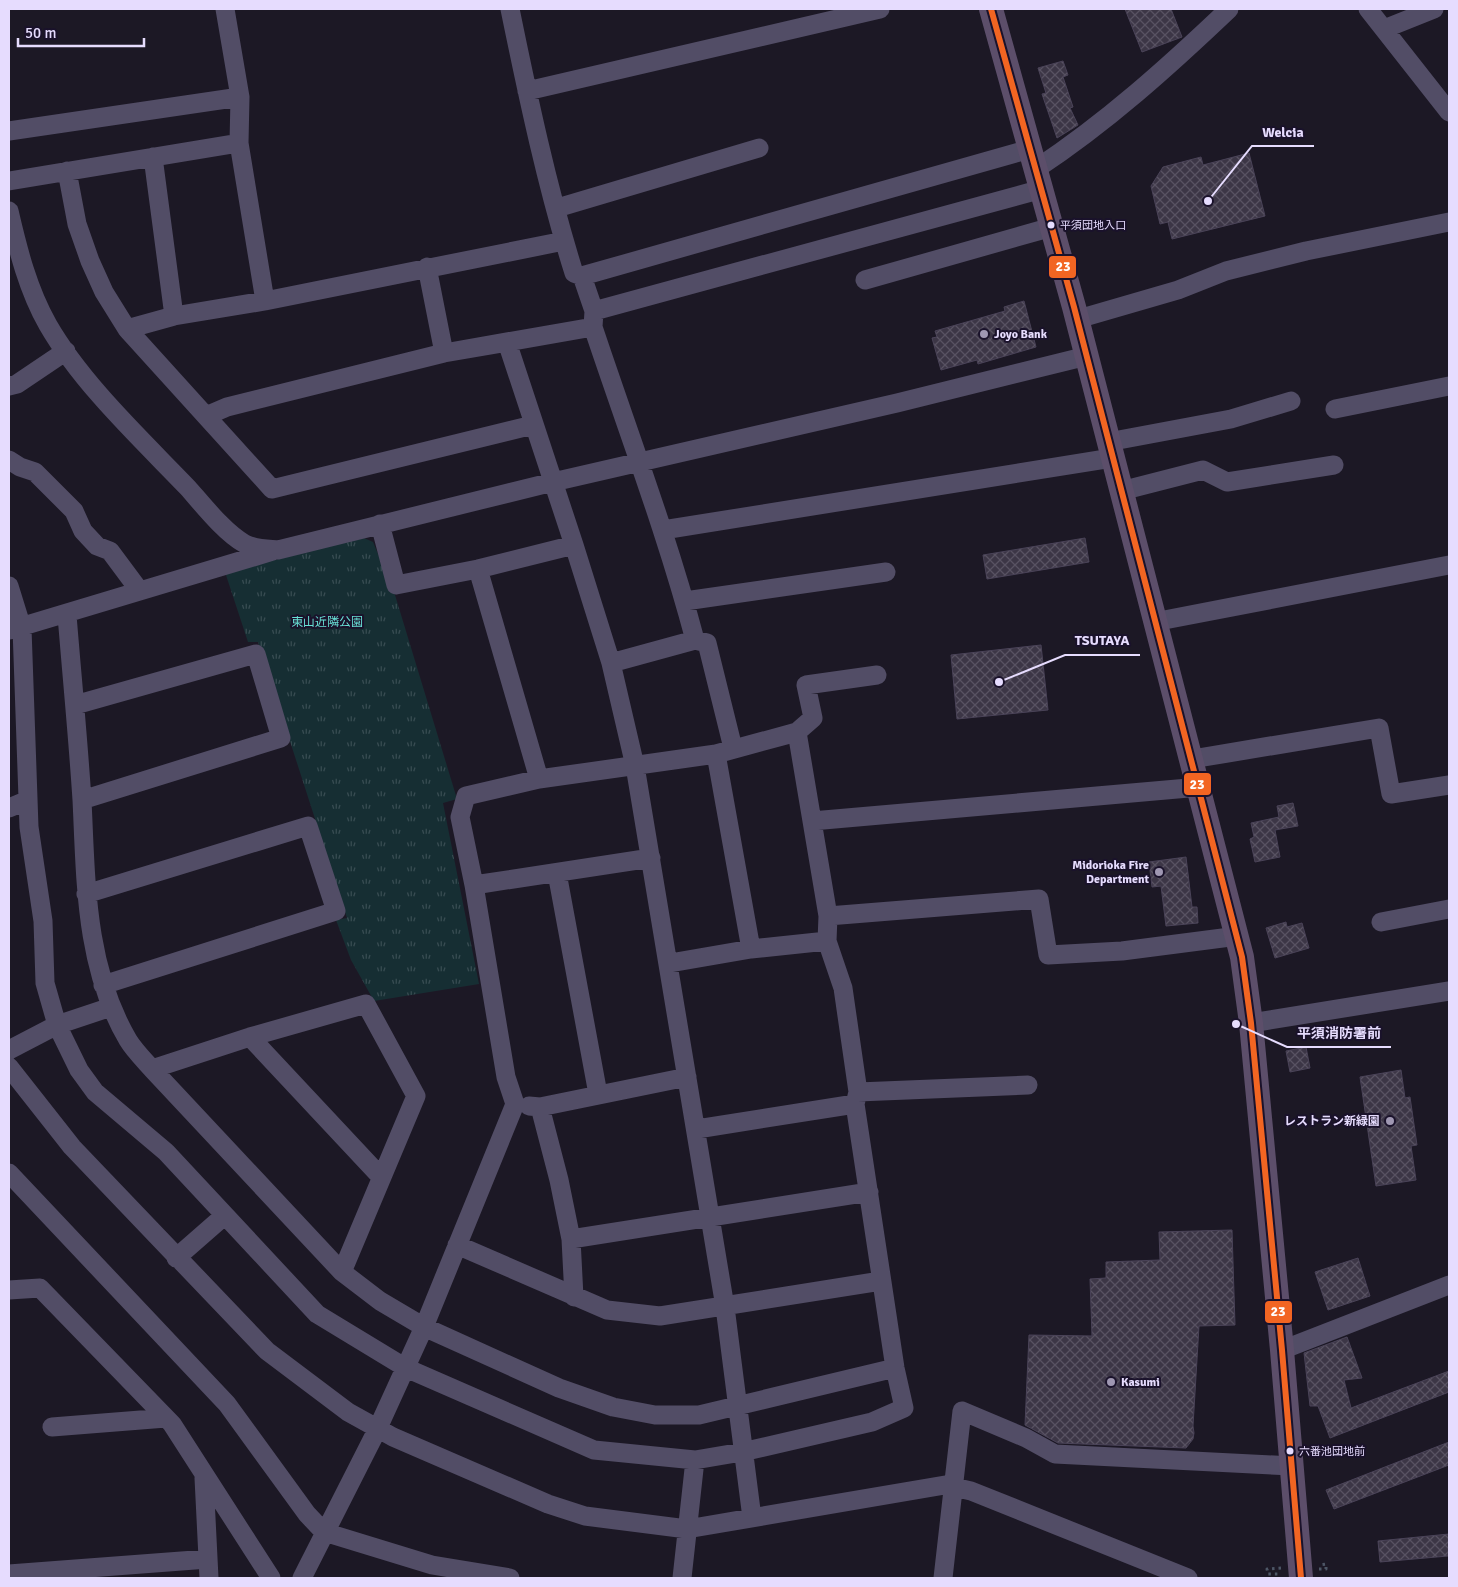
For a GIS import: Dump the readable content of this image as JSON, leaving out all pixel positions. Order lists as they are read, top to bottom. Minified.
{"parks":["東山近隣公園"],"places":["Welcia","平須団地入口","Joyo Bank","TSUTAYA","Midorioka Fire Department","平須消防署前","レストラン新緑園","Kasumi","六番池団地前"],"lines":["transit line 23"],"scale_bar":"50 m"}
